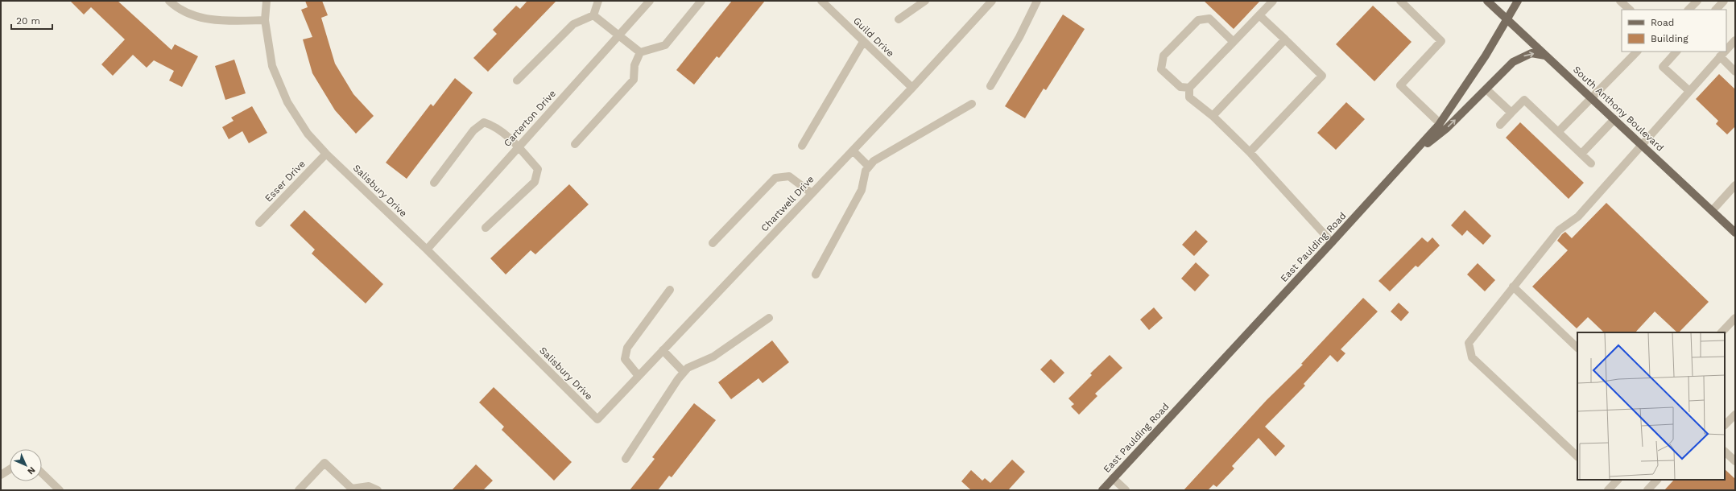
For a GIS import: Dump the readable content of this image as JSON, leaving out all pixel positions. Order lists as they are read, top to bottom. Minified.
{"streets":{"main road":["South Anthony Boulevard","East Paulding Road"],"street":["Guild Drive","Carterton Drive","Esser Drive","Salisbury Drive","Chartwell Drive"]},"crossings":[["Guild Drive","Chartwell Drive"],["South Anthony Boulevard","East Paulding Road"],["Carterton Drive","Salisbury Drive"],["Esser Drive","Salisbury Drive"],["Salisbury Drive","Chartwell Drive"]],"legend":["Road","Building"],"scale_bar":"20 m","north":"bottom right"}
